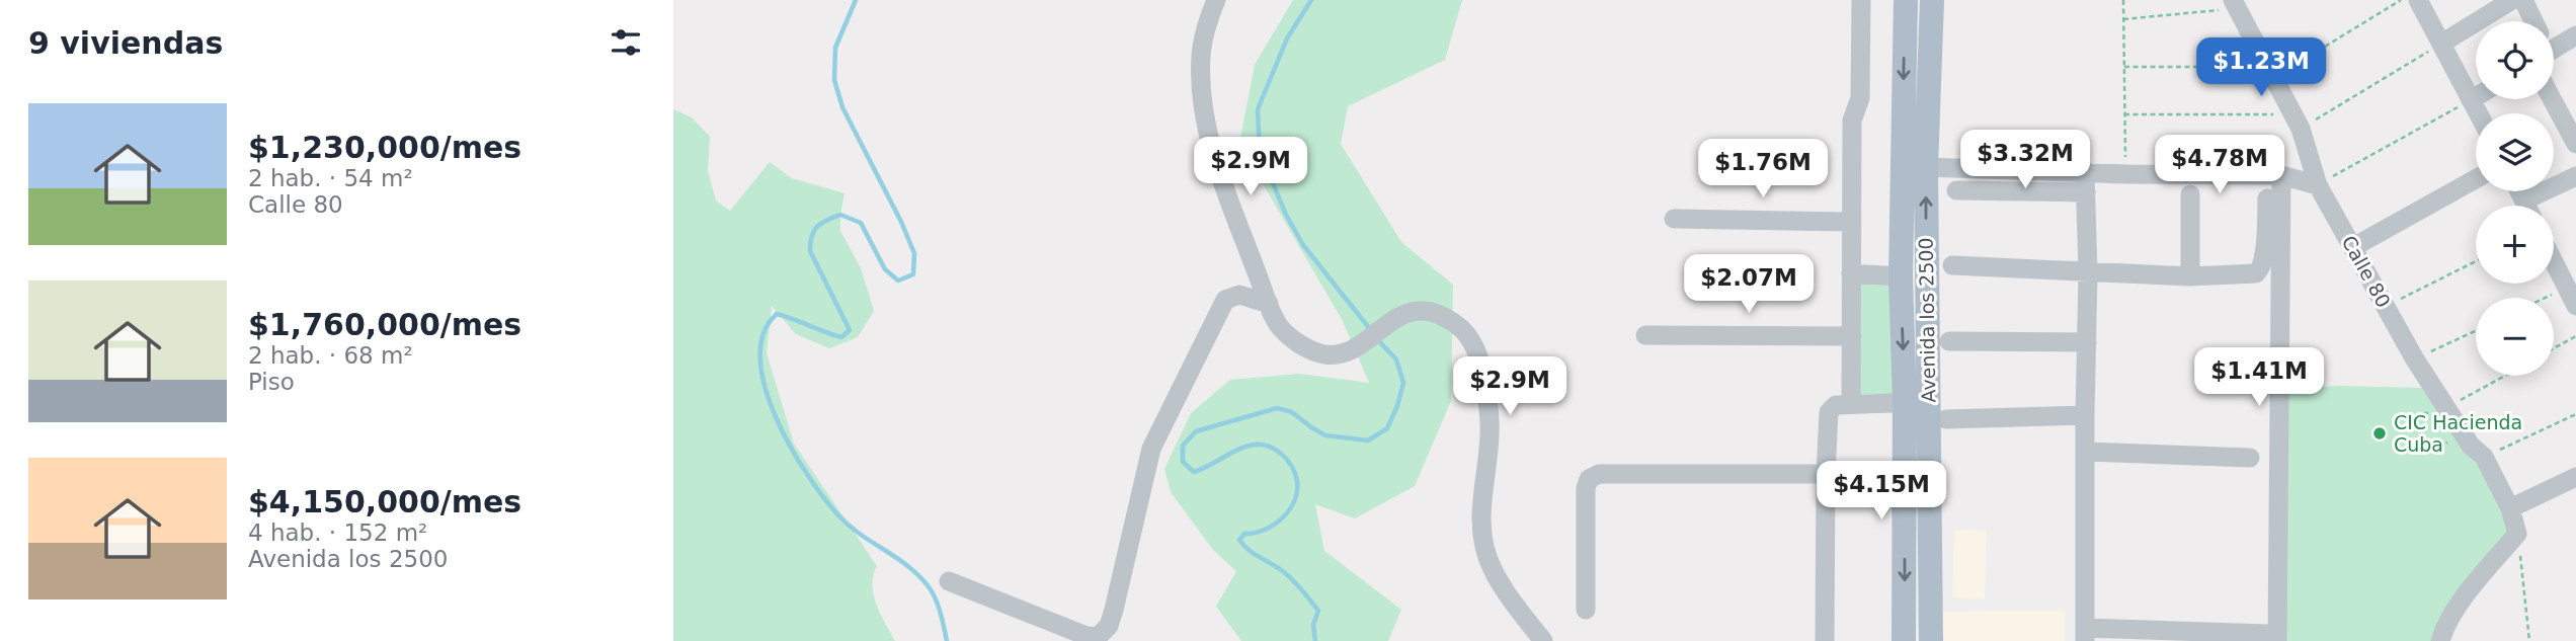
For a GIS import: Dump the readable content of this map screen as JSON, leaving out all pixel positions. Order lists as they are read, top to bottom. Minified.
{"streets":{"main road":["Avenida los 2500"],"street":["Calle 80"]},"places":["CIC Hacienda Cuba"],"page":{"heading":"9 viviendas","map_buttons":["+","−"],"price":["$1.23M","$3.32M","$4.78M","$2.9M","$1.76M","$2.07M","$1.41M","$2.9M","$4.15M"],"list":[{"name":"$1,230,000/mes","note":"2 hab. · 54 m² · Calle 80"},{"name":"$1,760,000/mes","note":"2 hab. · 68 m² · Piso"},{"name":"$4,150,000/mes","note":"4 hab. · 152 m² · Avenida los 2500"}]}}
